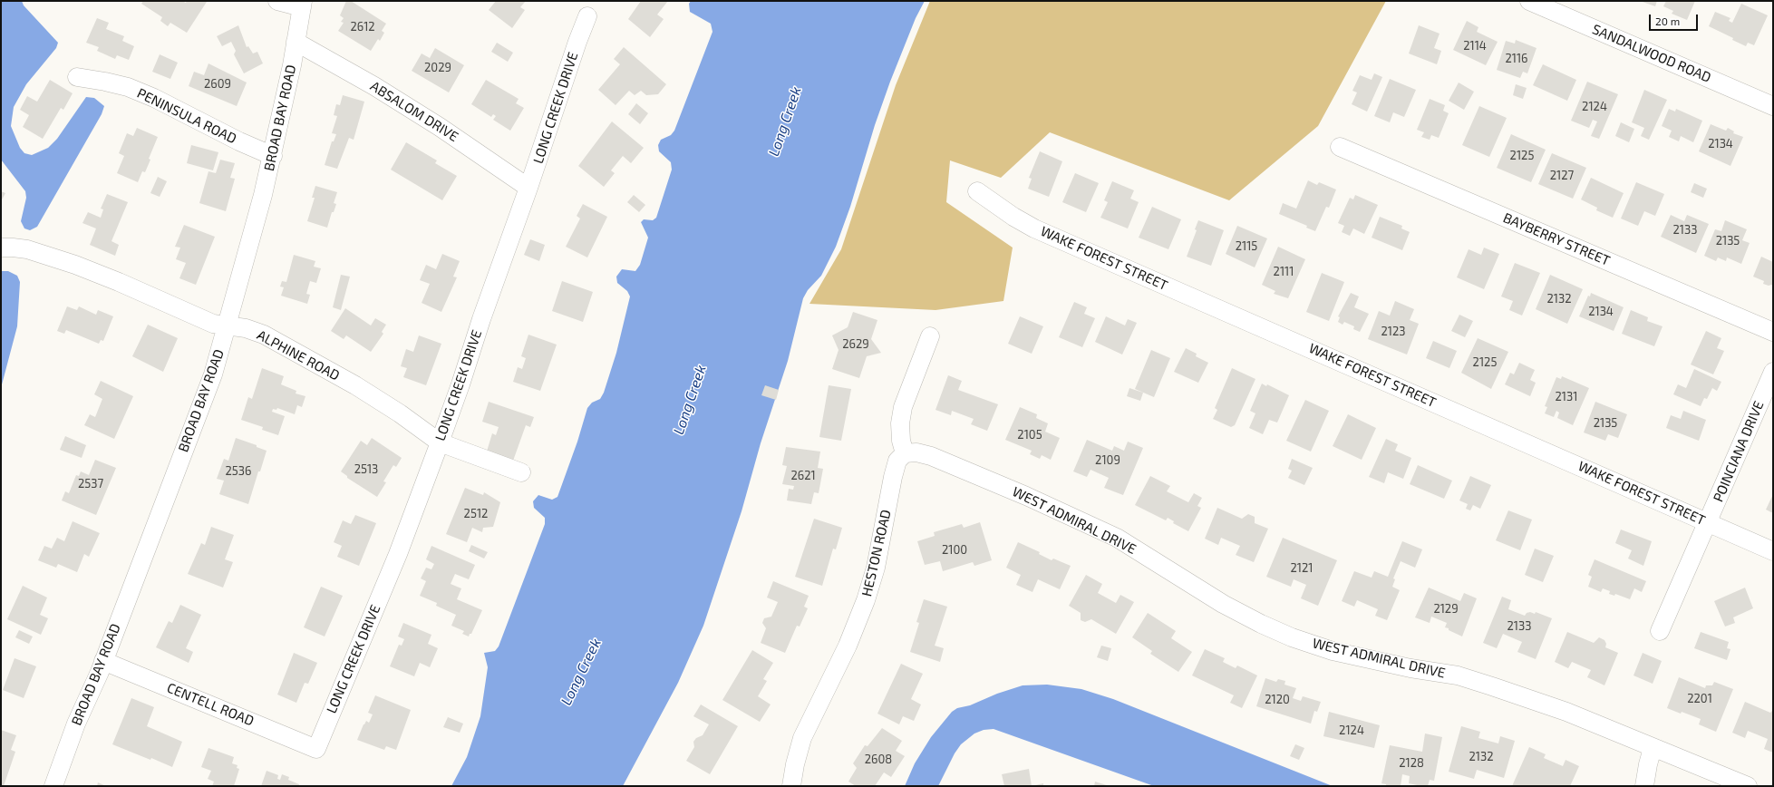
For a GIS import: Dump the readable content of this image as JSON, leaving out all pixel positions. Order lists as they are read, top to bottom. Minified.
{"streets":{"street":["SANDALWOOD ROAD","LONG CREEK DRIVE","ABSALOM DRIVE","PENINSULA ROAD","BROAD BAY ROAD","BAYBERRY STREET","WAKE FOREST STREET","ALPHINE ROAD","POINCIANA DRIVE","WEST ADMIRAL DRIVE","HESTON ROAD","CENTELL ROAD"]},"crossings":[["LONG CREEK DRIVE","ABSALOM DRIVE"],["LONG CREEK DRIVE","ALPHINE ROAD"],["LONG CREEK DRIVE","CENTELL ROAD"],["ABSALOM DRIVE","BROAD BAY ROAD"],["PENINSULA ROAD","BROAD BAY ROAD"],["BROAD BAY ROAD","ALPHINE ROAD"],["BROAD BAY ROAD","CENTELL ROAD"],["WAKE FOREST STREET","POINCIANA DRIVE"],["WEST ADMIRAL DRIVE","HESTON ROAD"]],"water":["Long Creek"],"house_numbers":["2612","2114","2116","2029","2609","2124","2134","2125","2127","2133","2135","2115","2111","2132","2134","2123","2629","2125","2131","2135","2105","2109","2513","2536","2621","2537","2512","2100","2121","2129","2133","2201","2120","2124","2132","2608","2128"],"scale_bar":"20 m"}
